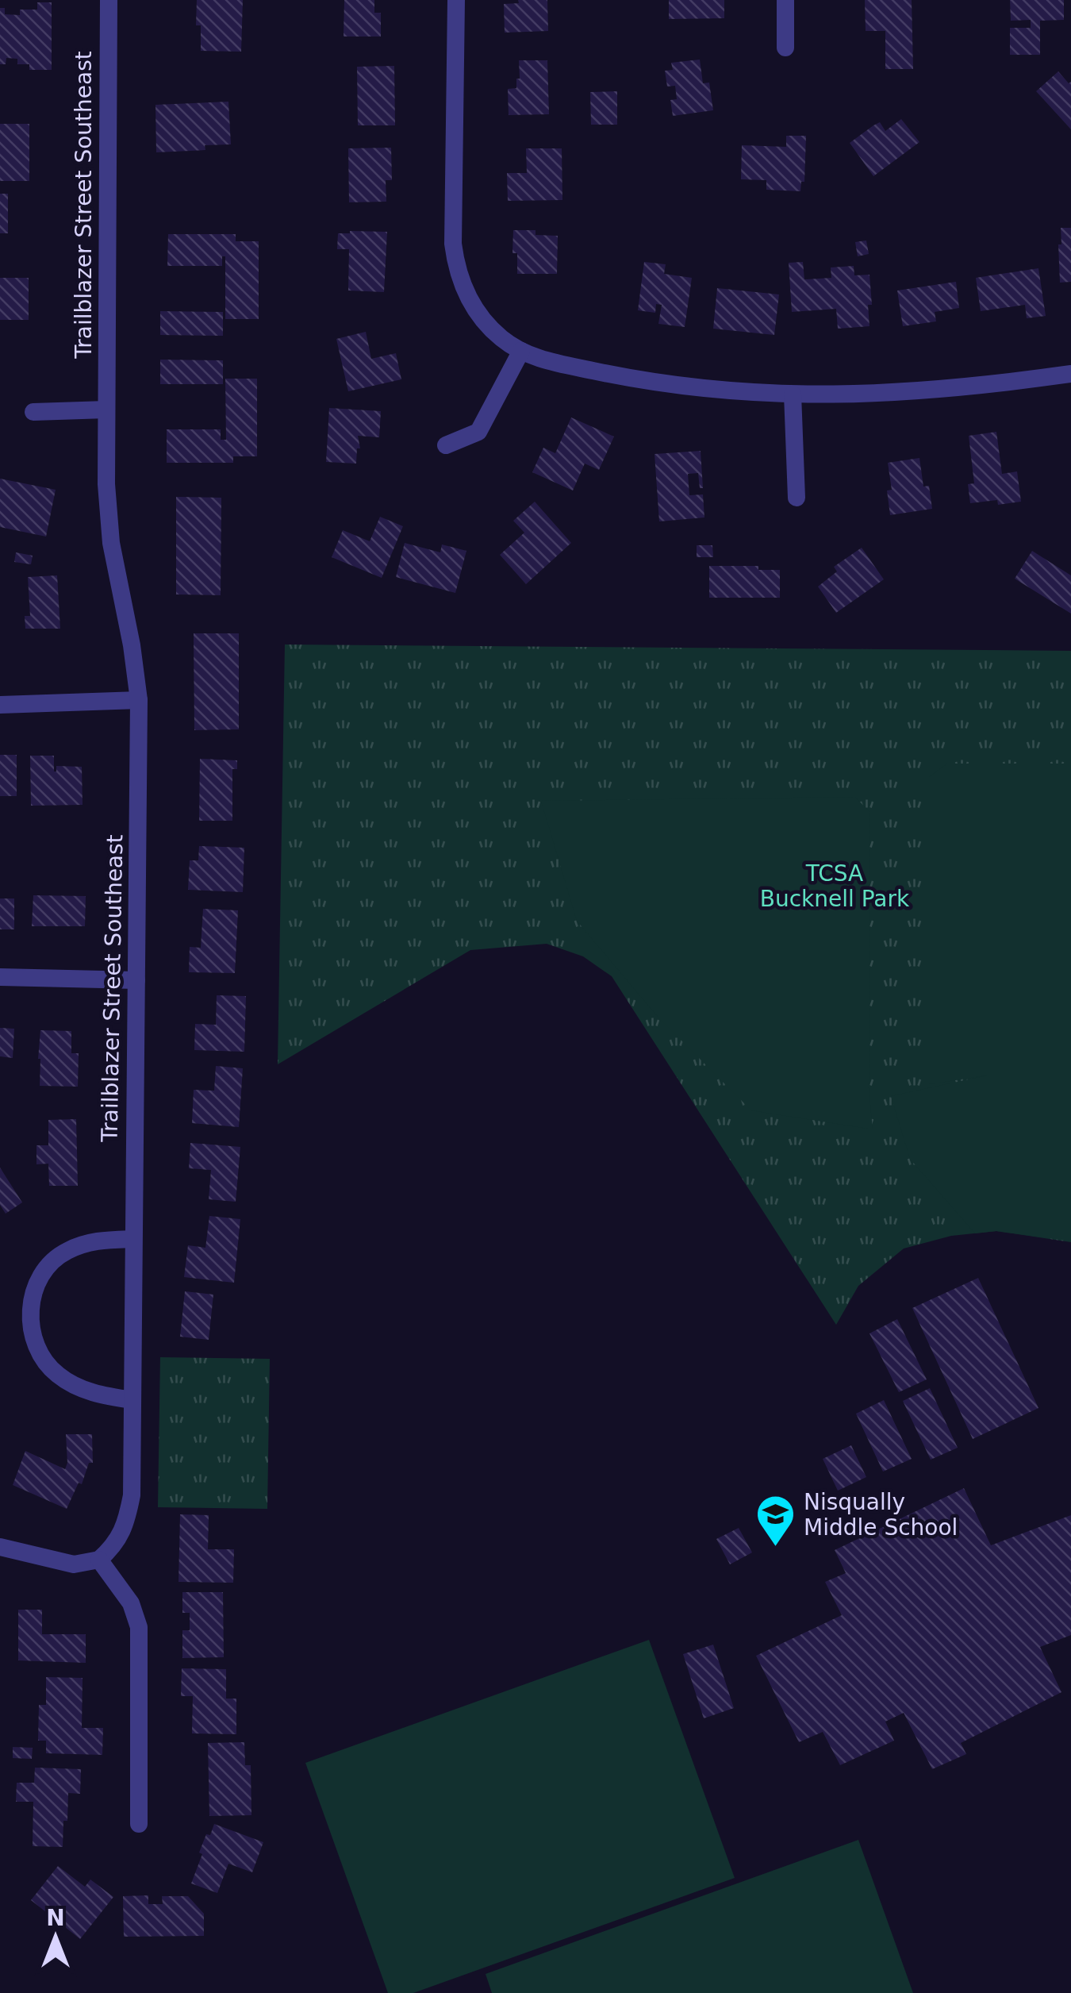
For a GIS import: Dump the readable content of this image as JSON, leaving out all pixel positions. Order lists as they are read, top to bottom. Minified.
{"streets":{"street":["Trailblazer Street Southeast"]},"parks":["TCSA Bucknell Park"],"places":{"school or university":["Nisqually Middle School"]},"north":"top"}
